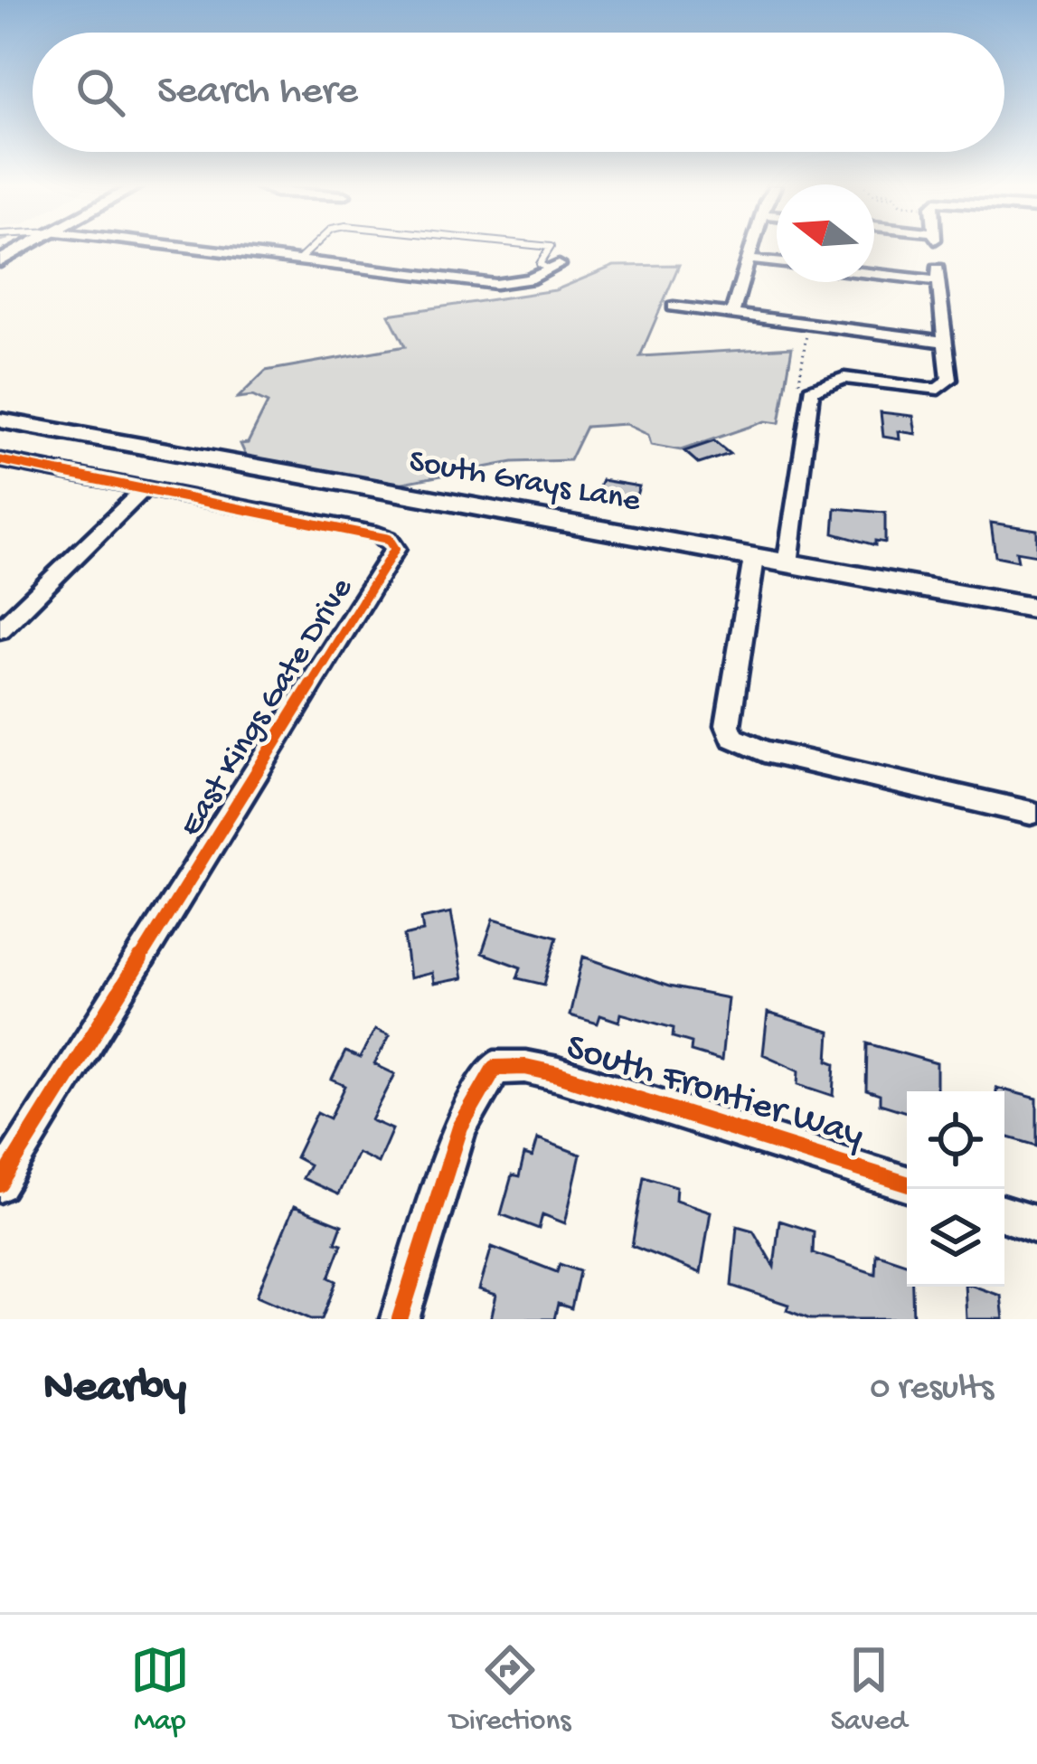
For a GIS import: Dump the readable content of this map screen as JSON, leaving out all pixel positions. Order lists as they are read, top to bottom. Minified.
{"streets":{"street":["South Grays Lane","East Kings Gate Drive","South Frontier Way"]},"north":"left","page":{"search":"Search here","heading":["Nearby","0 results"],"nav":["Map","Directions","Saved"]}}
